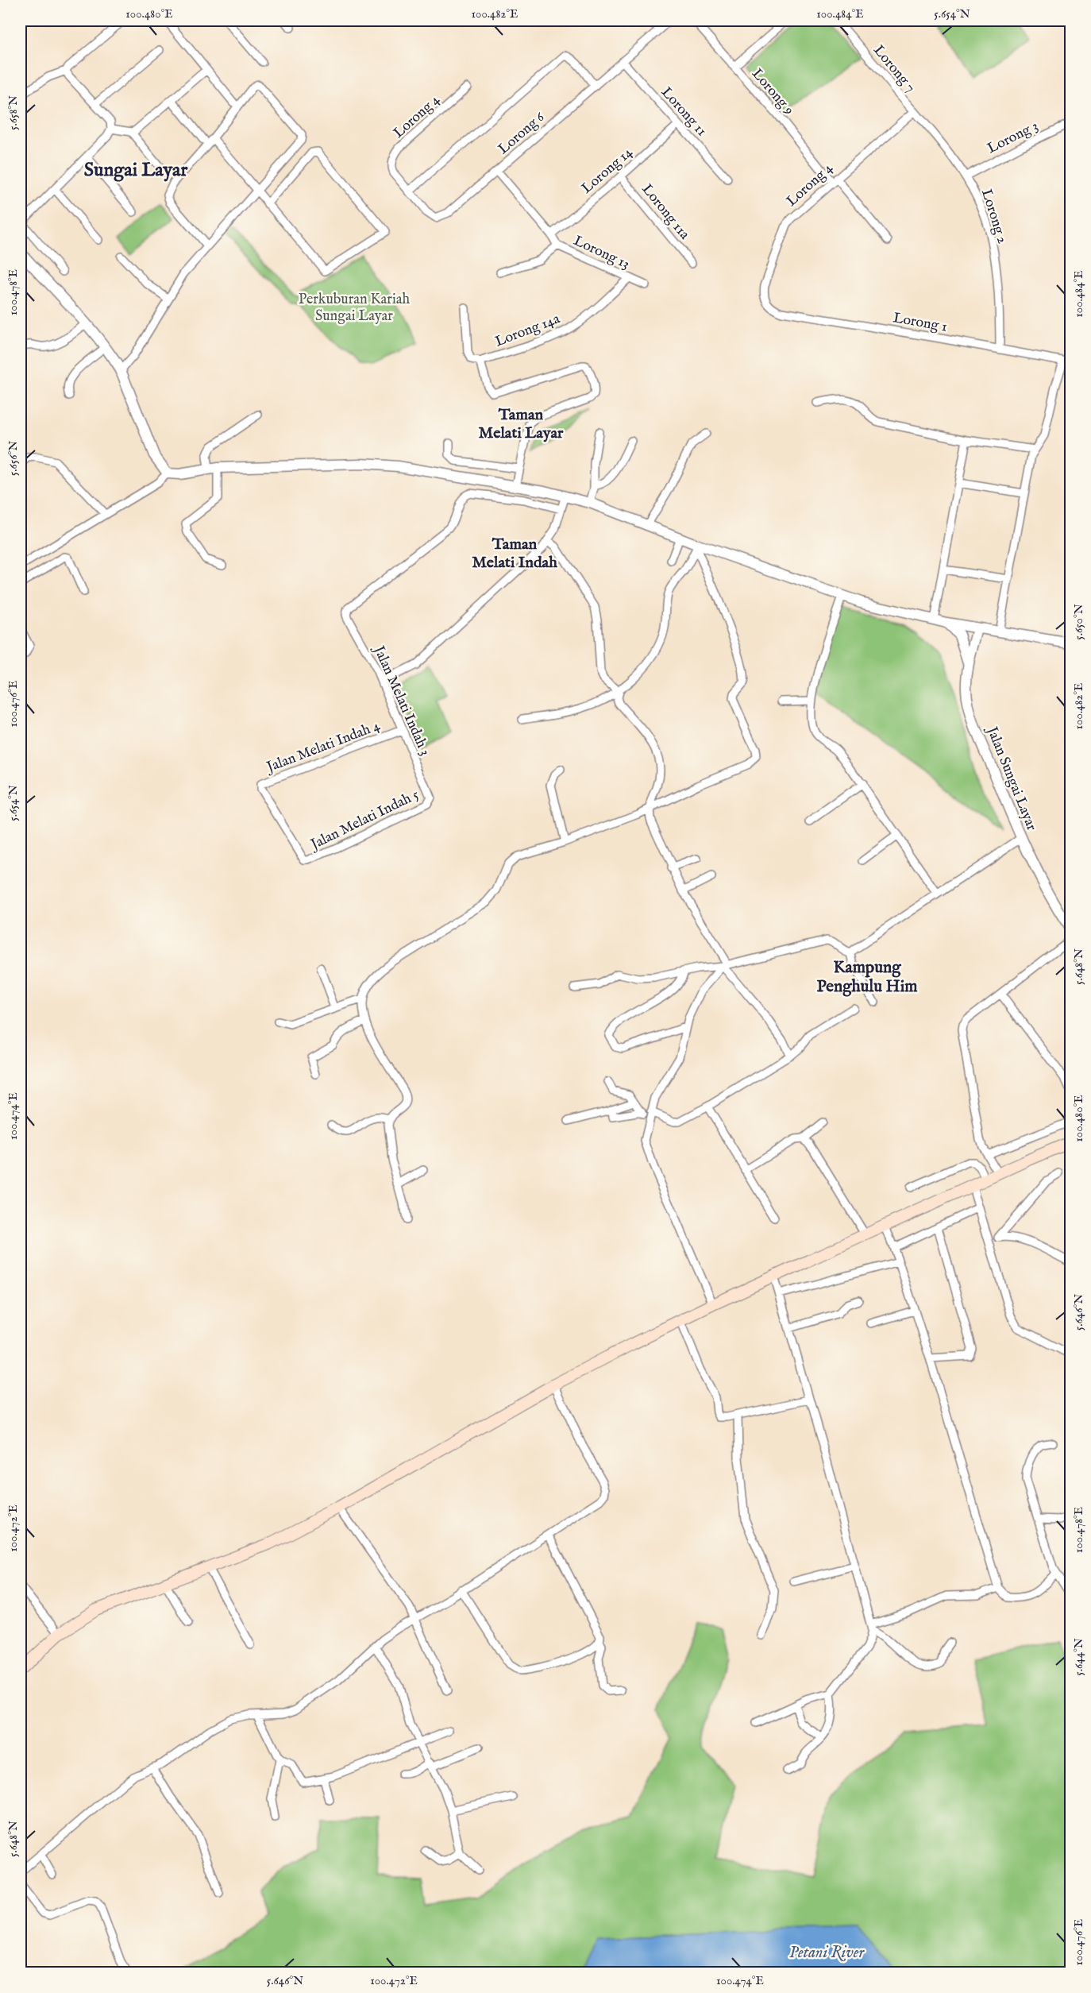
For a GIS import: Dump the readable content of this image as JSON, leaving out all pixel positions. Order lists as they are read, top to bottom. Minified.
{"streets":{"street":["Lorong 7","Lorong 9","Lorong 11","Lorong 4","Lorong 6","Lorong 3","Lorong 14","Lorong 11a","Lorong 2","Lorong 13","Lorong 1","Lorong 14a","Jalan Melati Indah 3","Jalan Melati Indah 4","Jalan Sungai Layar","Jalan Melati Indah 5"]},"crossings":[["Lorong 7","Lorong 4"],["Lorong 7","Lorong 2"],["Lorong 9","Lorong 4"],["Lorong 11","Lorong 6"],["Lorong 11","Lorong 14"],["Lorong 4","Lorong 6"],["Lorong 4","Lorong 2"],["Lorong 4","Lorong 1"],["Lorong 6","Lorong 13"],["Lorong 3","Lorong 2"],["Lorong 14","Lorong 11a"],["Lorong 14","Lorong 13"],["Lorong 2","Lorong 1"],["Lorong 13","Lorong 14a"],["Jalan Melati Indah 3","Jalan Melati Indah 4"],["Jalan Melati Indah 3","Jalan Melati Indah 5"],["Jalan Melati Indah 4","Jalan Melati Indah 5"]],"districts":["Sungai Layar","Taman Melati Layar","Taman Melati Indah","Kampung Penghulu Him"],"water":["Petani River"],"parks":["Perkuburan Kariah Sungai Layar"],"coordinates":["100.480°E","100.482°E","100.484°E","5.654°N","5.658°N","100.478°E","5.656°N","5.650°N","100.476°E","5.648°N","100.474°E","5.646°N","100.472°E","5.644°N"]}
